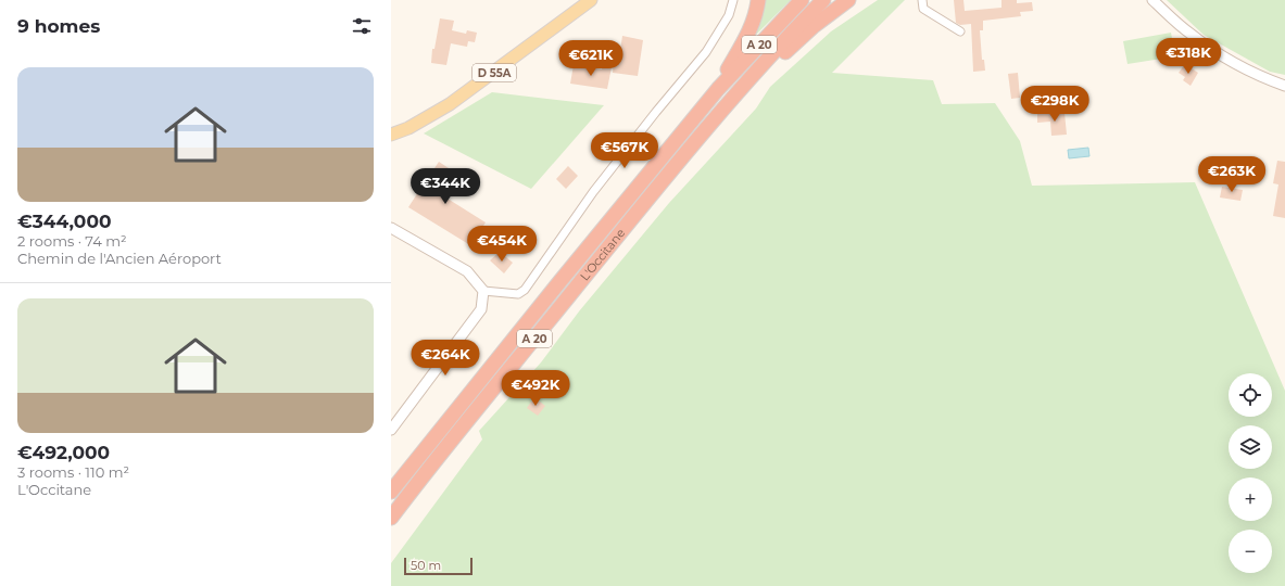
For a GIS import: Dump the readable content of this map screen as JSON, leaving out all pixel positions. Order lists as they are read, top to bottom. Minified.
{"streets":{"highway":["A 20","L'Occitane"],"main road":["D 55A"]},"scale_bar":"50 m","page":{"heading":"9 homes","price":["€318K","€621K","€298K","€567K","€263K","€344K","€454K","€264K","€492K"],"list":[{"name":"€344,000","note":"2 rooms · 74 m² · Chemin de l'Ancien Aéroport"},{"name":"€492,000","note":"3 rooms · 110 m² · L'Occitane"}],"map_buttons":["+","−"],"scale":"50 m"}}
